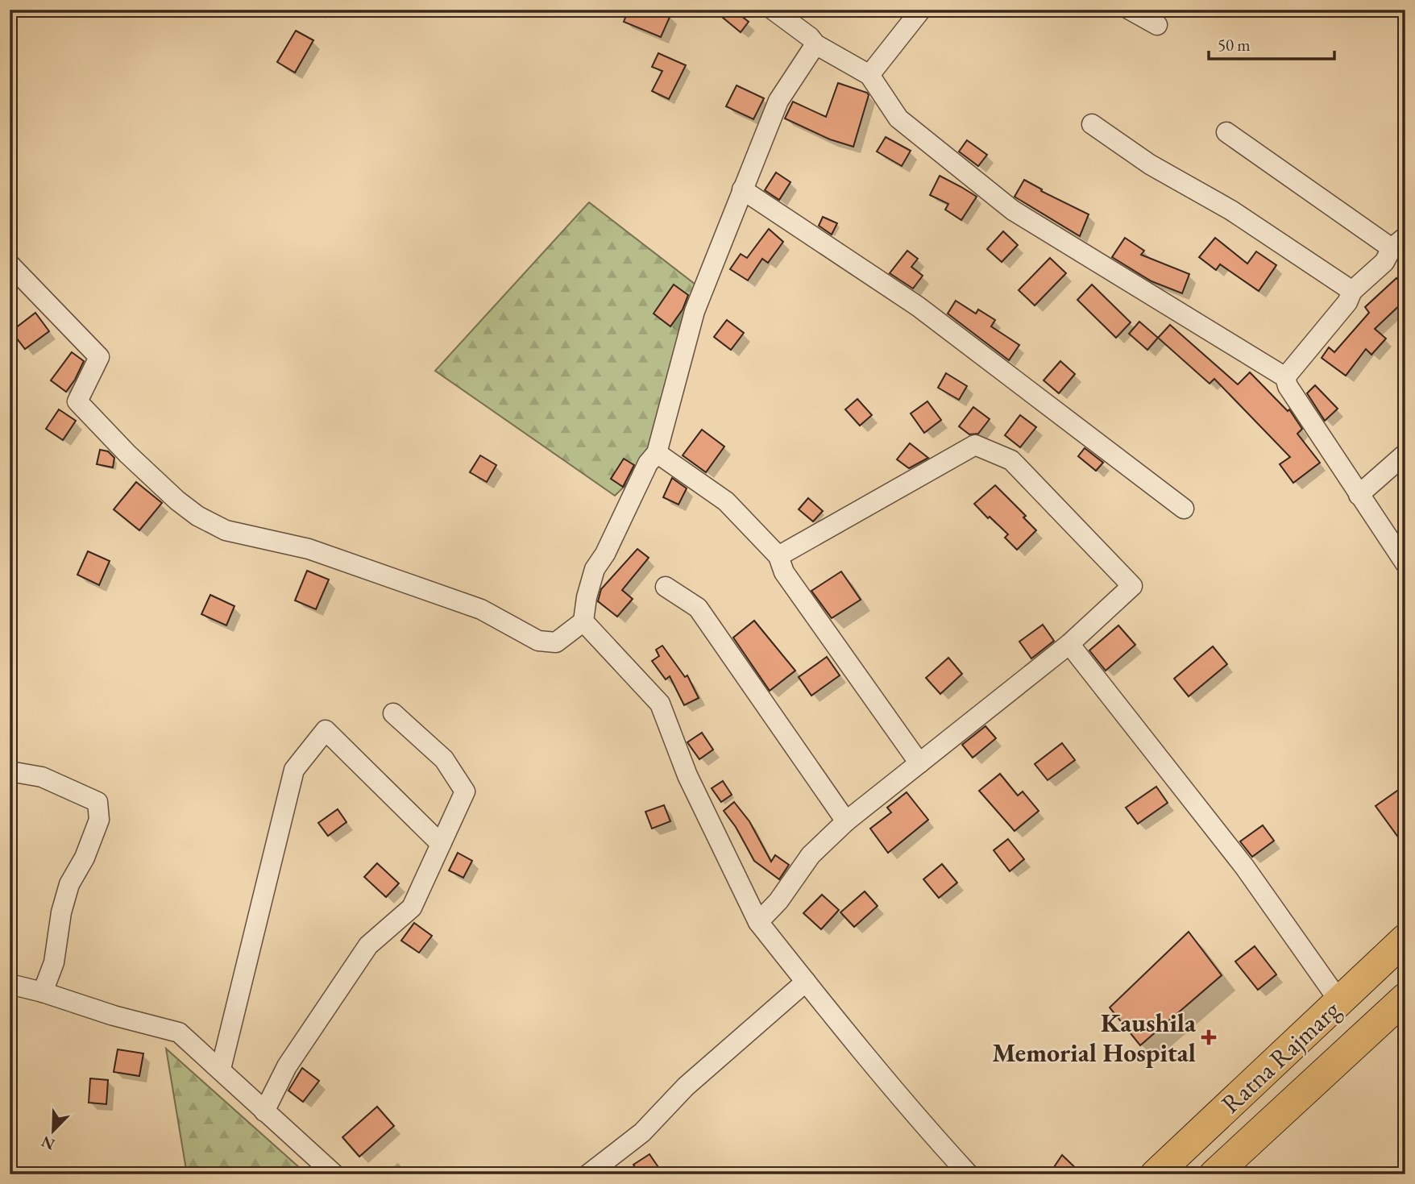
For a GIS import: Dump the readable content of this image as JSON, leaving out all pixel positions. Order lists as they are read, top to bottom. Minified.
{"streets":{"highway":["Ratna Rajmarg"]},"places":{"health":["Kaushila Memorial Hospital"]},"scale_bar":"50 m","north":"bottom left"}
